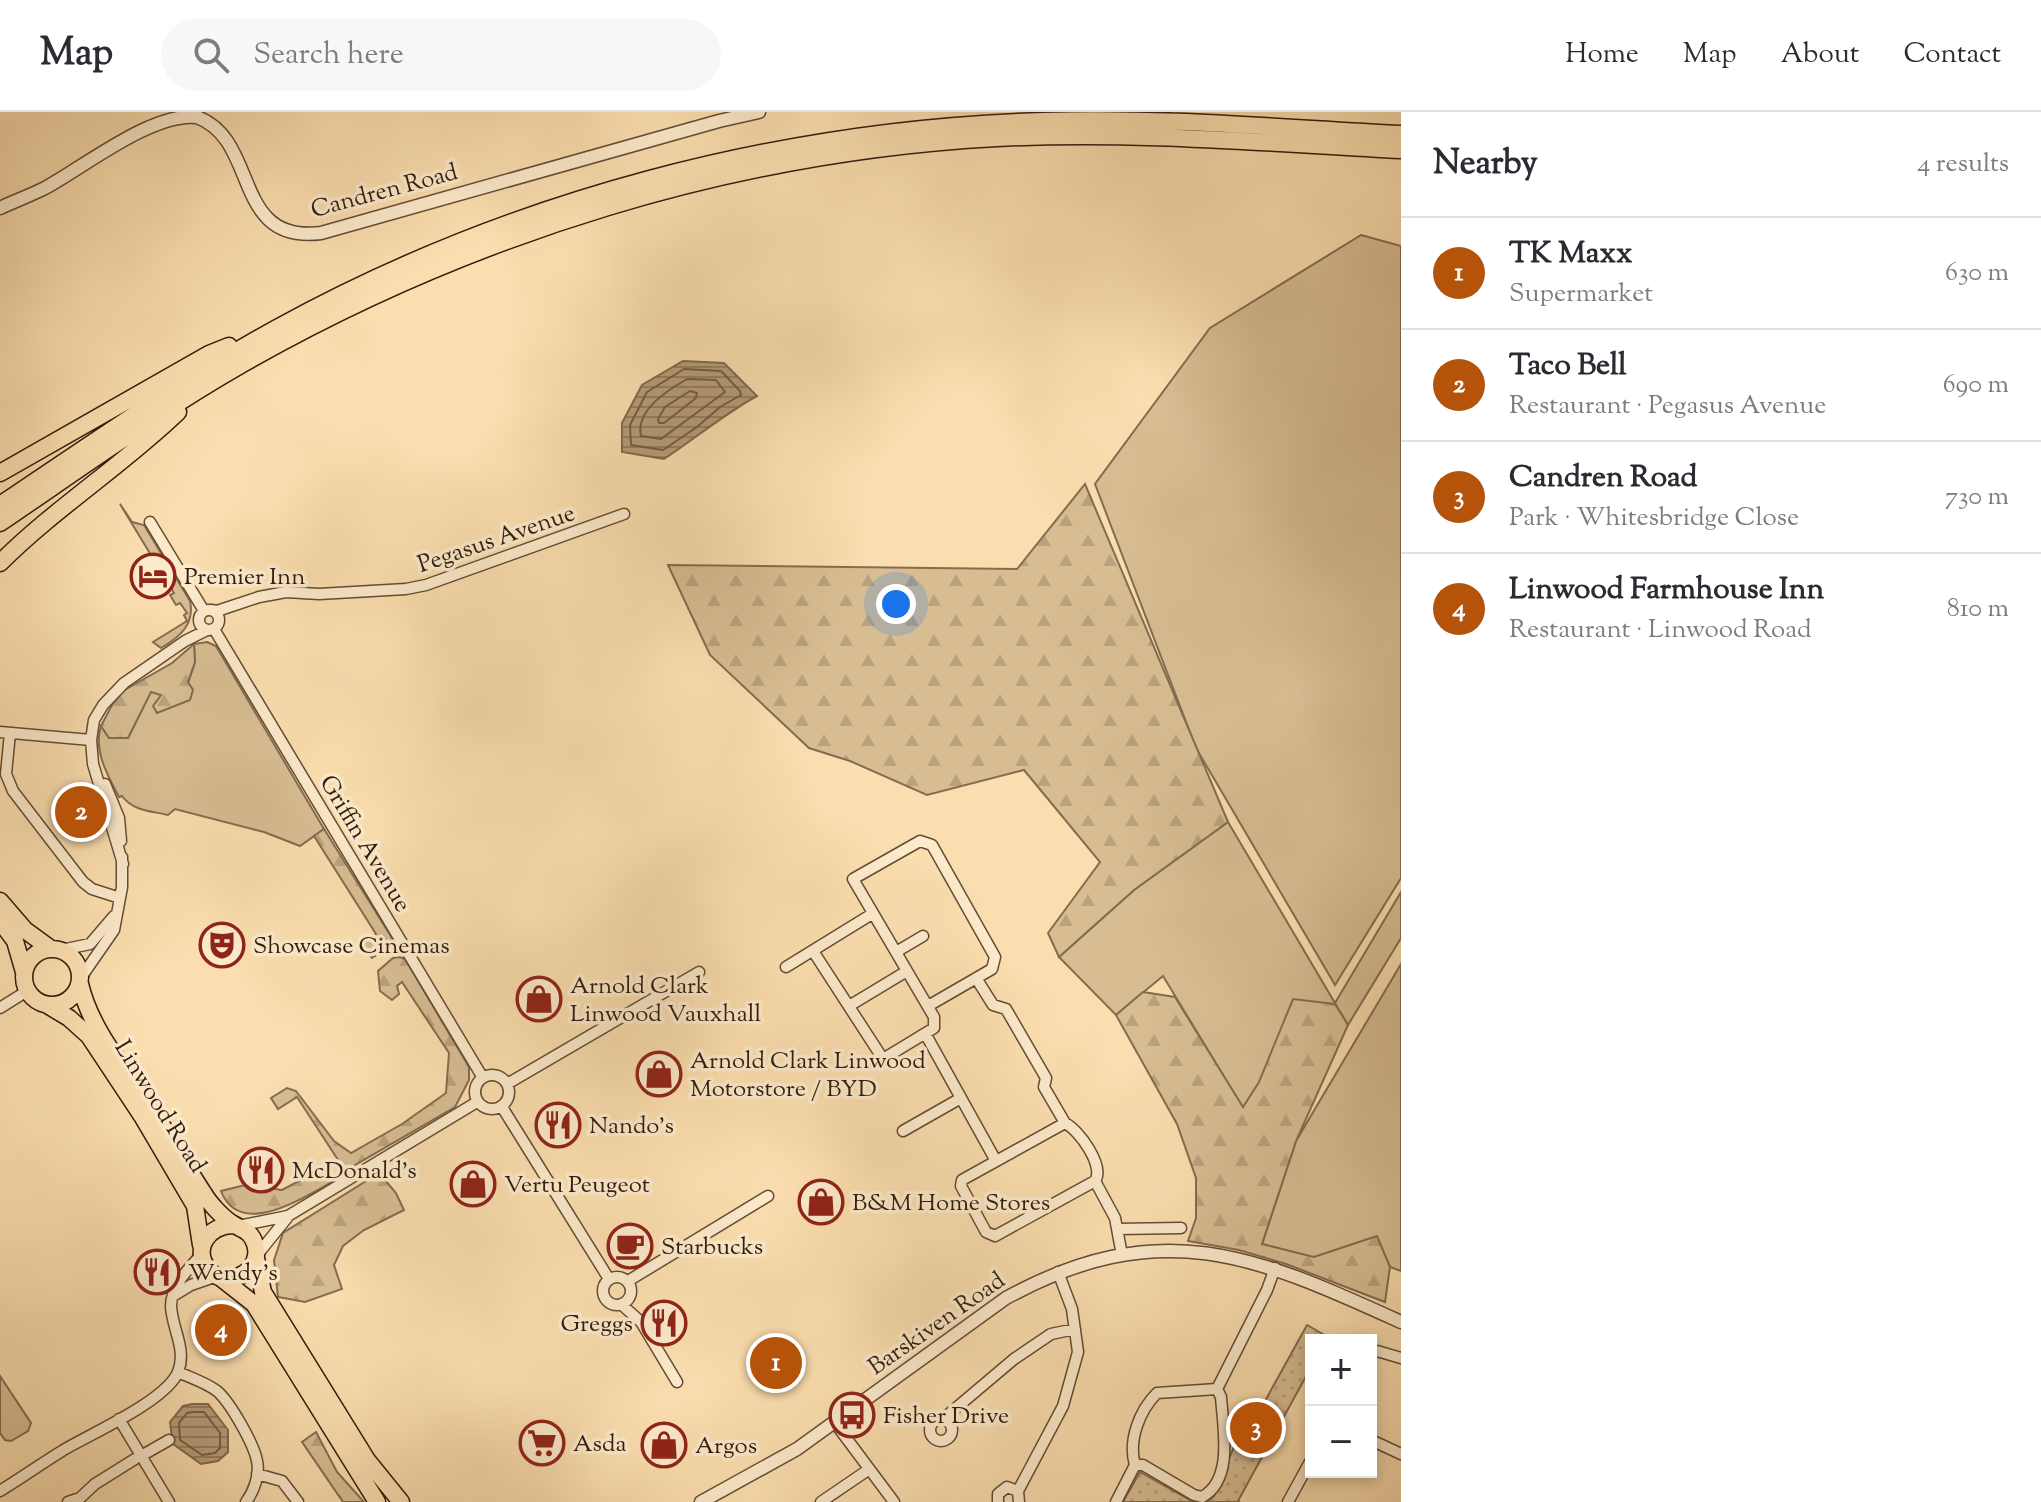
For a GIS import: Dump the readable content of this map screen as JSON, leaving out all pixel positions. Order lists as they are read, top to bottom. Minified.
{"streets":{"main road":["Linwood Road"],"street":["Candren Road","Pegasus Avenue","Griffin Avenue","Barskiven Road"]},"places":{"hotel":["Premier Inn"],"theatre":["Showcase Cinemas"],"shop":["Arnold Clark Linwood Vauxhall","Arnold Clark Linwood Motorstore / BYD","Vertu Peugeot","B&M Home Stores","Argos"],"restaurant":["Nando's","McDonald's","Wendy's","Greggs"],"cafe":["Starbucks"],"bus stop":["Fisher Drive"],"supermarket":["Asda"]},"page":{"header":"Map","search":"Search here","nav":["Home","Map","About","Contact"],"heading":["Nearby","4 results"],"list":[{"mark":"1","name":"TK Maxx","note":"Supermarket","value":"630 m"},{"mark":"2","name":"Taco Bell","note":"Restaurant · Pegasus Avenue","value":"690 m"},{"mark":"3","name":"Candren Road","note":"Park · Whitesbridge Close","value":"730 m"},{"mark":"4","name":"Linwood Farmhouse Inn","note":"Restaurant · Linwood Road","value":"810 m"}],"pins":["2","4","1","3"],"map_buttons":["+","−"]}}
